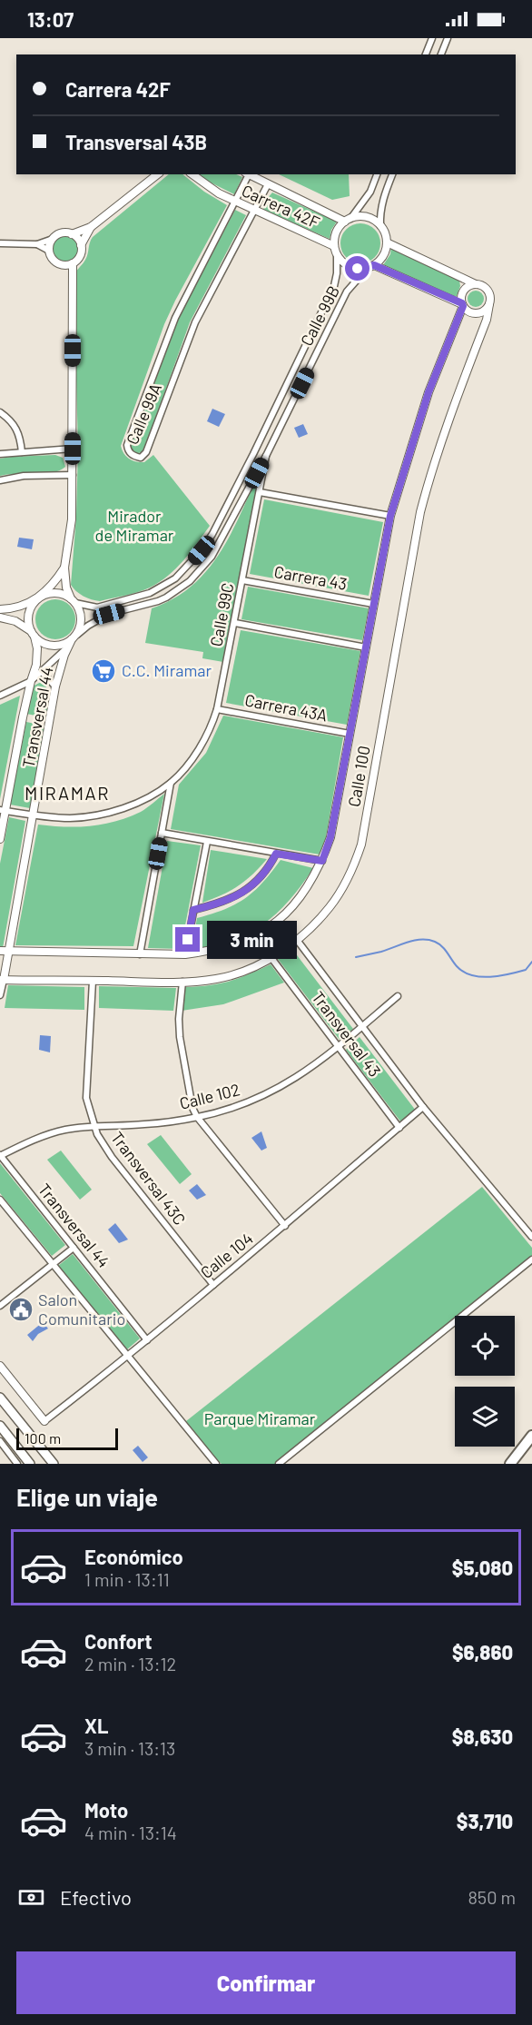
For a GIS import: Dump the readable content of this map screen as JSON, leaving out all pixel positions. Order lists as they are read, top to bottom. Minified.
{"streets":{"street":["Carrera 42F","Calle 99B","Calle 99A","Carrera 43","Calle 99C","Carrera 43A","Transversal 44","Calle 100","Transversal 43","Calle 102","Transversal 43C","Calle 104"]},"crossings":[["Carrera 42F","Calle 99B"],["Carrera 42F","Calle 99A"],["Calle 99B","Calle 99C"],["Calle 99B","Transversal 44"],["Carrera 43","Calle 99C"],["Carrera 43","Calle 100"],["Calle 99C","Carrera 43A"],["Calle 99C","Transversal 44"],["Carrera 43A","Calle 100"],["Transversal 44","Calle 100"],["Transversal 44","Calle 102"],["Transversal 44","Calle 104"],["Calle 100","Transversal 43"],["Calle 100","Transversal 43C"],["Transversal 43","Calle 102"],["Transversal 43","Calle 104"],["Calle 102","Transversal 43C"],["Transversal 43C","Calle 104"]],"districts":["MIRAMAR"],"parks":["Mirador de Miramar","Parque Miramar"],"places":{"supermarket":["C.C. Miramar"],"public building":["Salon Comunitario"]},"scale_bar":"100 m","page":{"status":"13:07","banner":["Carrera 42F","Transversal 43B"],"bubble":"3 min","scale":"100 m","heading":"Elige un viaje","list":[{"name":"Económico","note":"1 min · 13:11","value":"$5,080"},{"name":"Confort","note":"2 min · 13:12","value":"$6,860"},{"name":"XL","note":"3 min · 13:13","value":"$8,630"},{"name":"Moto","note":"4 min · 13:14","value":"$3,710"}],"pay":["Efectivo","850 m"],"buttons":"Confirmar"}}
